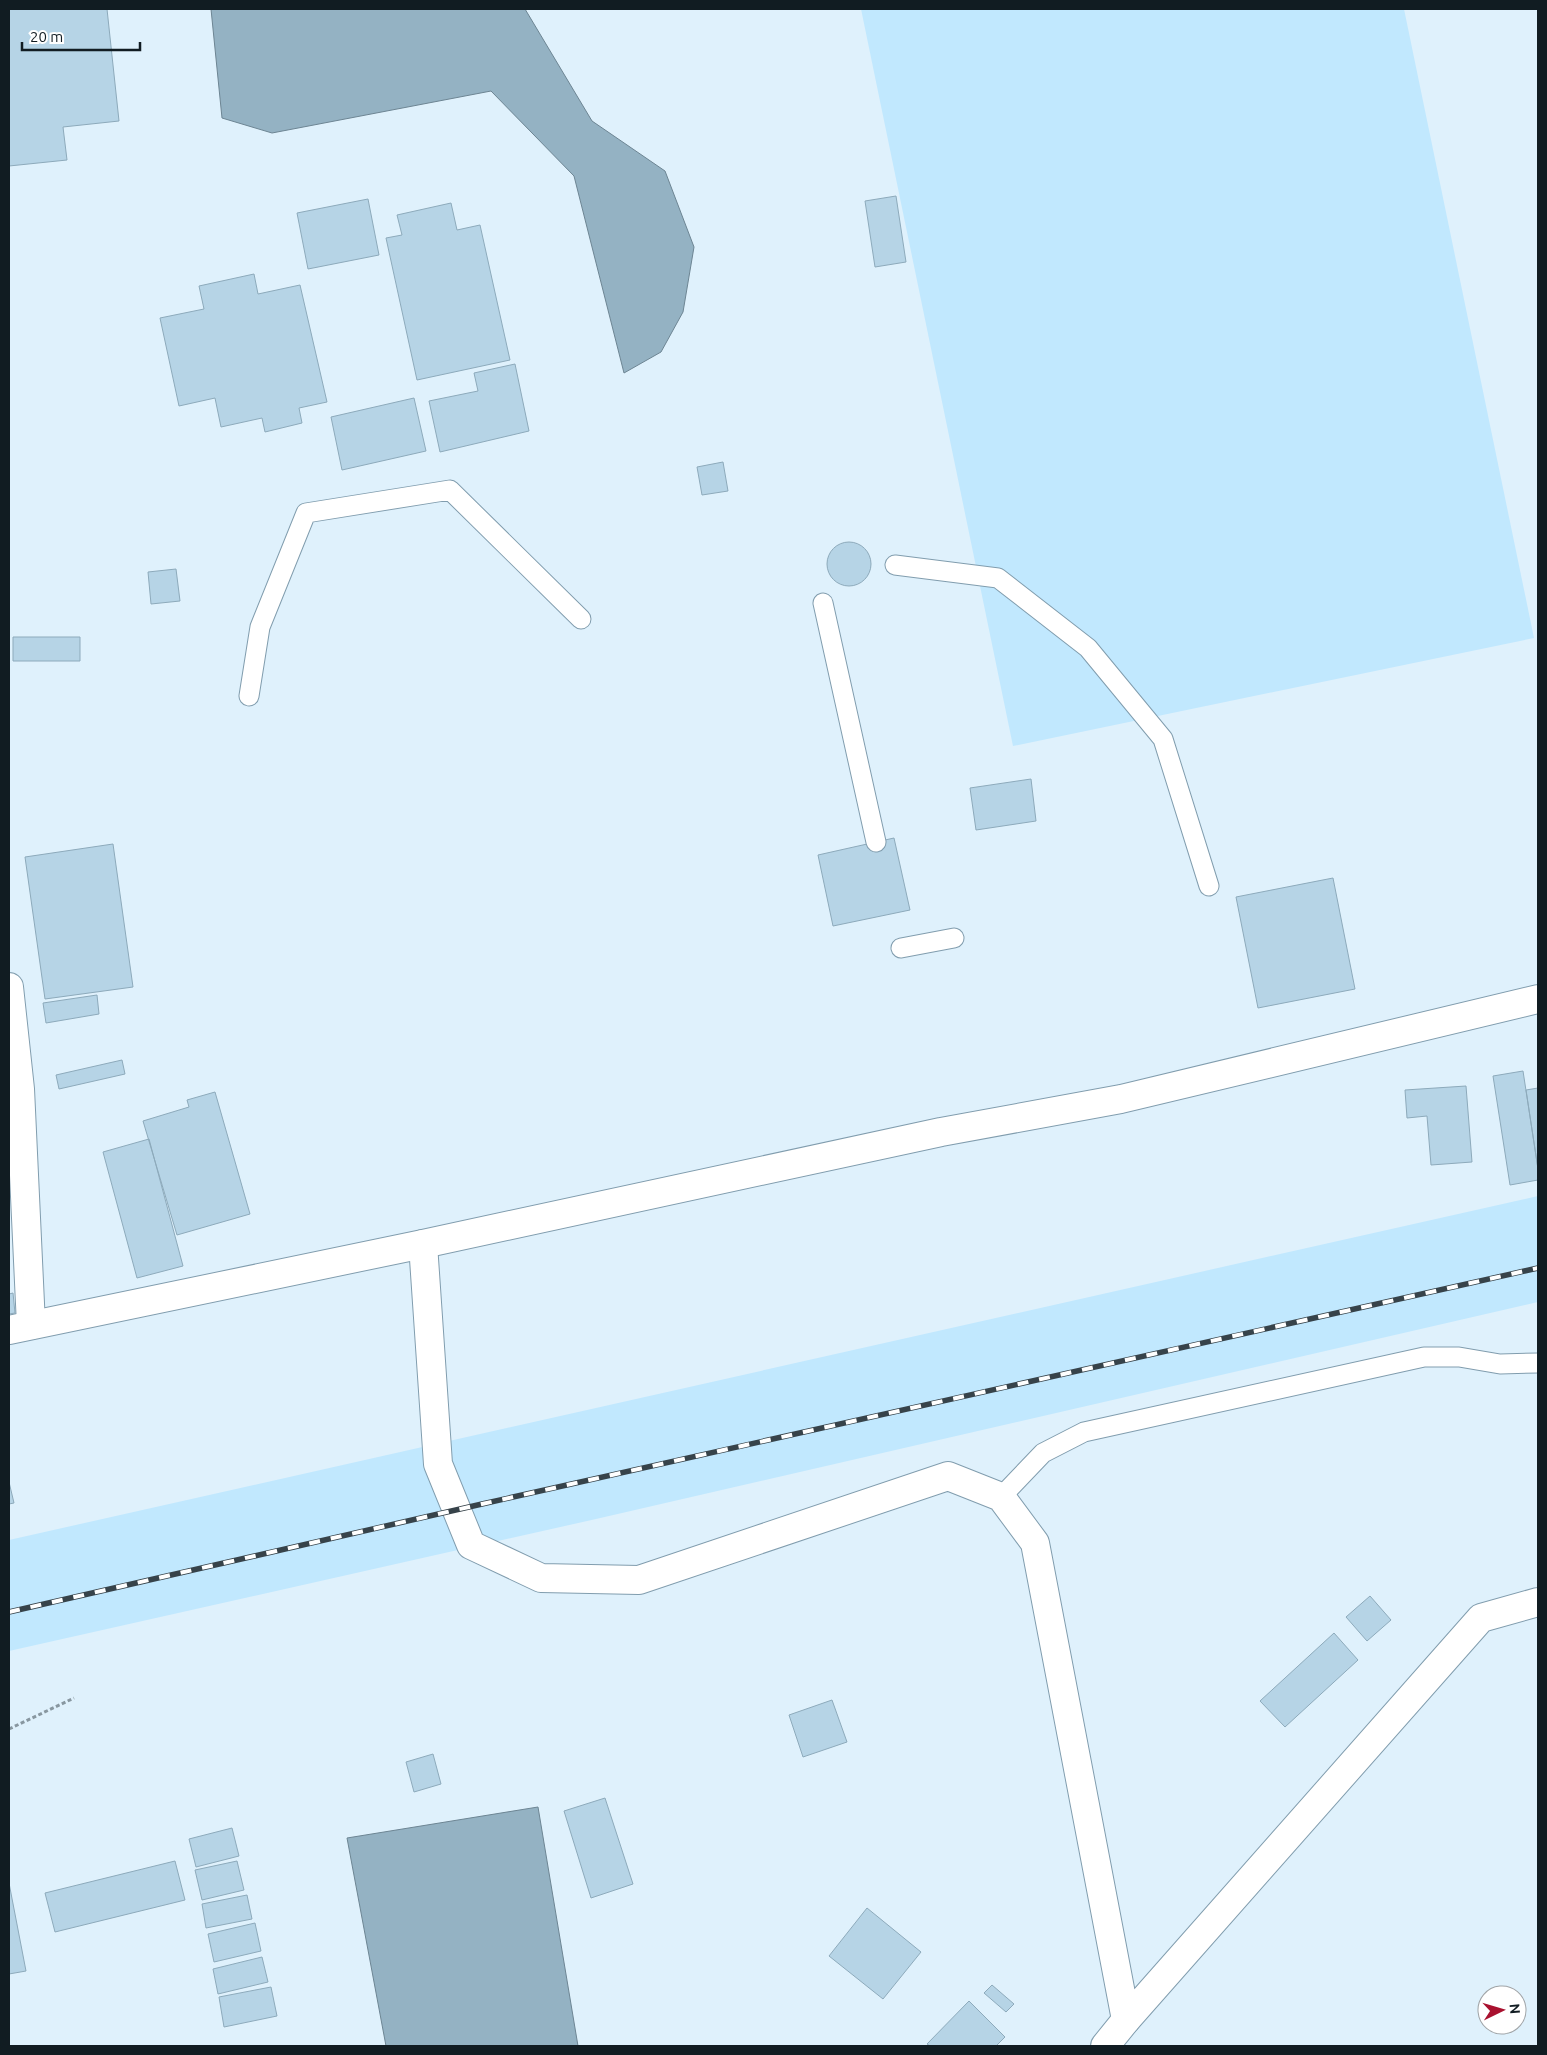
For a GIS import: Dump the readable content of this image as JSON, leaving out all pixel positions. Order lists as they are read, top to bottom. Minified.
{"scale_bar":"20 m","north":"right"}
